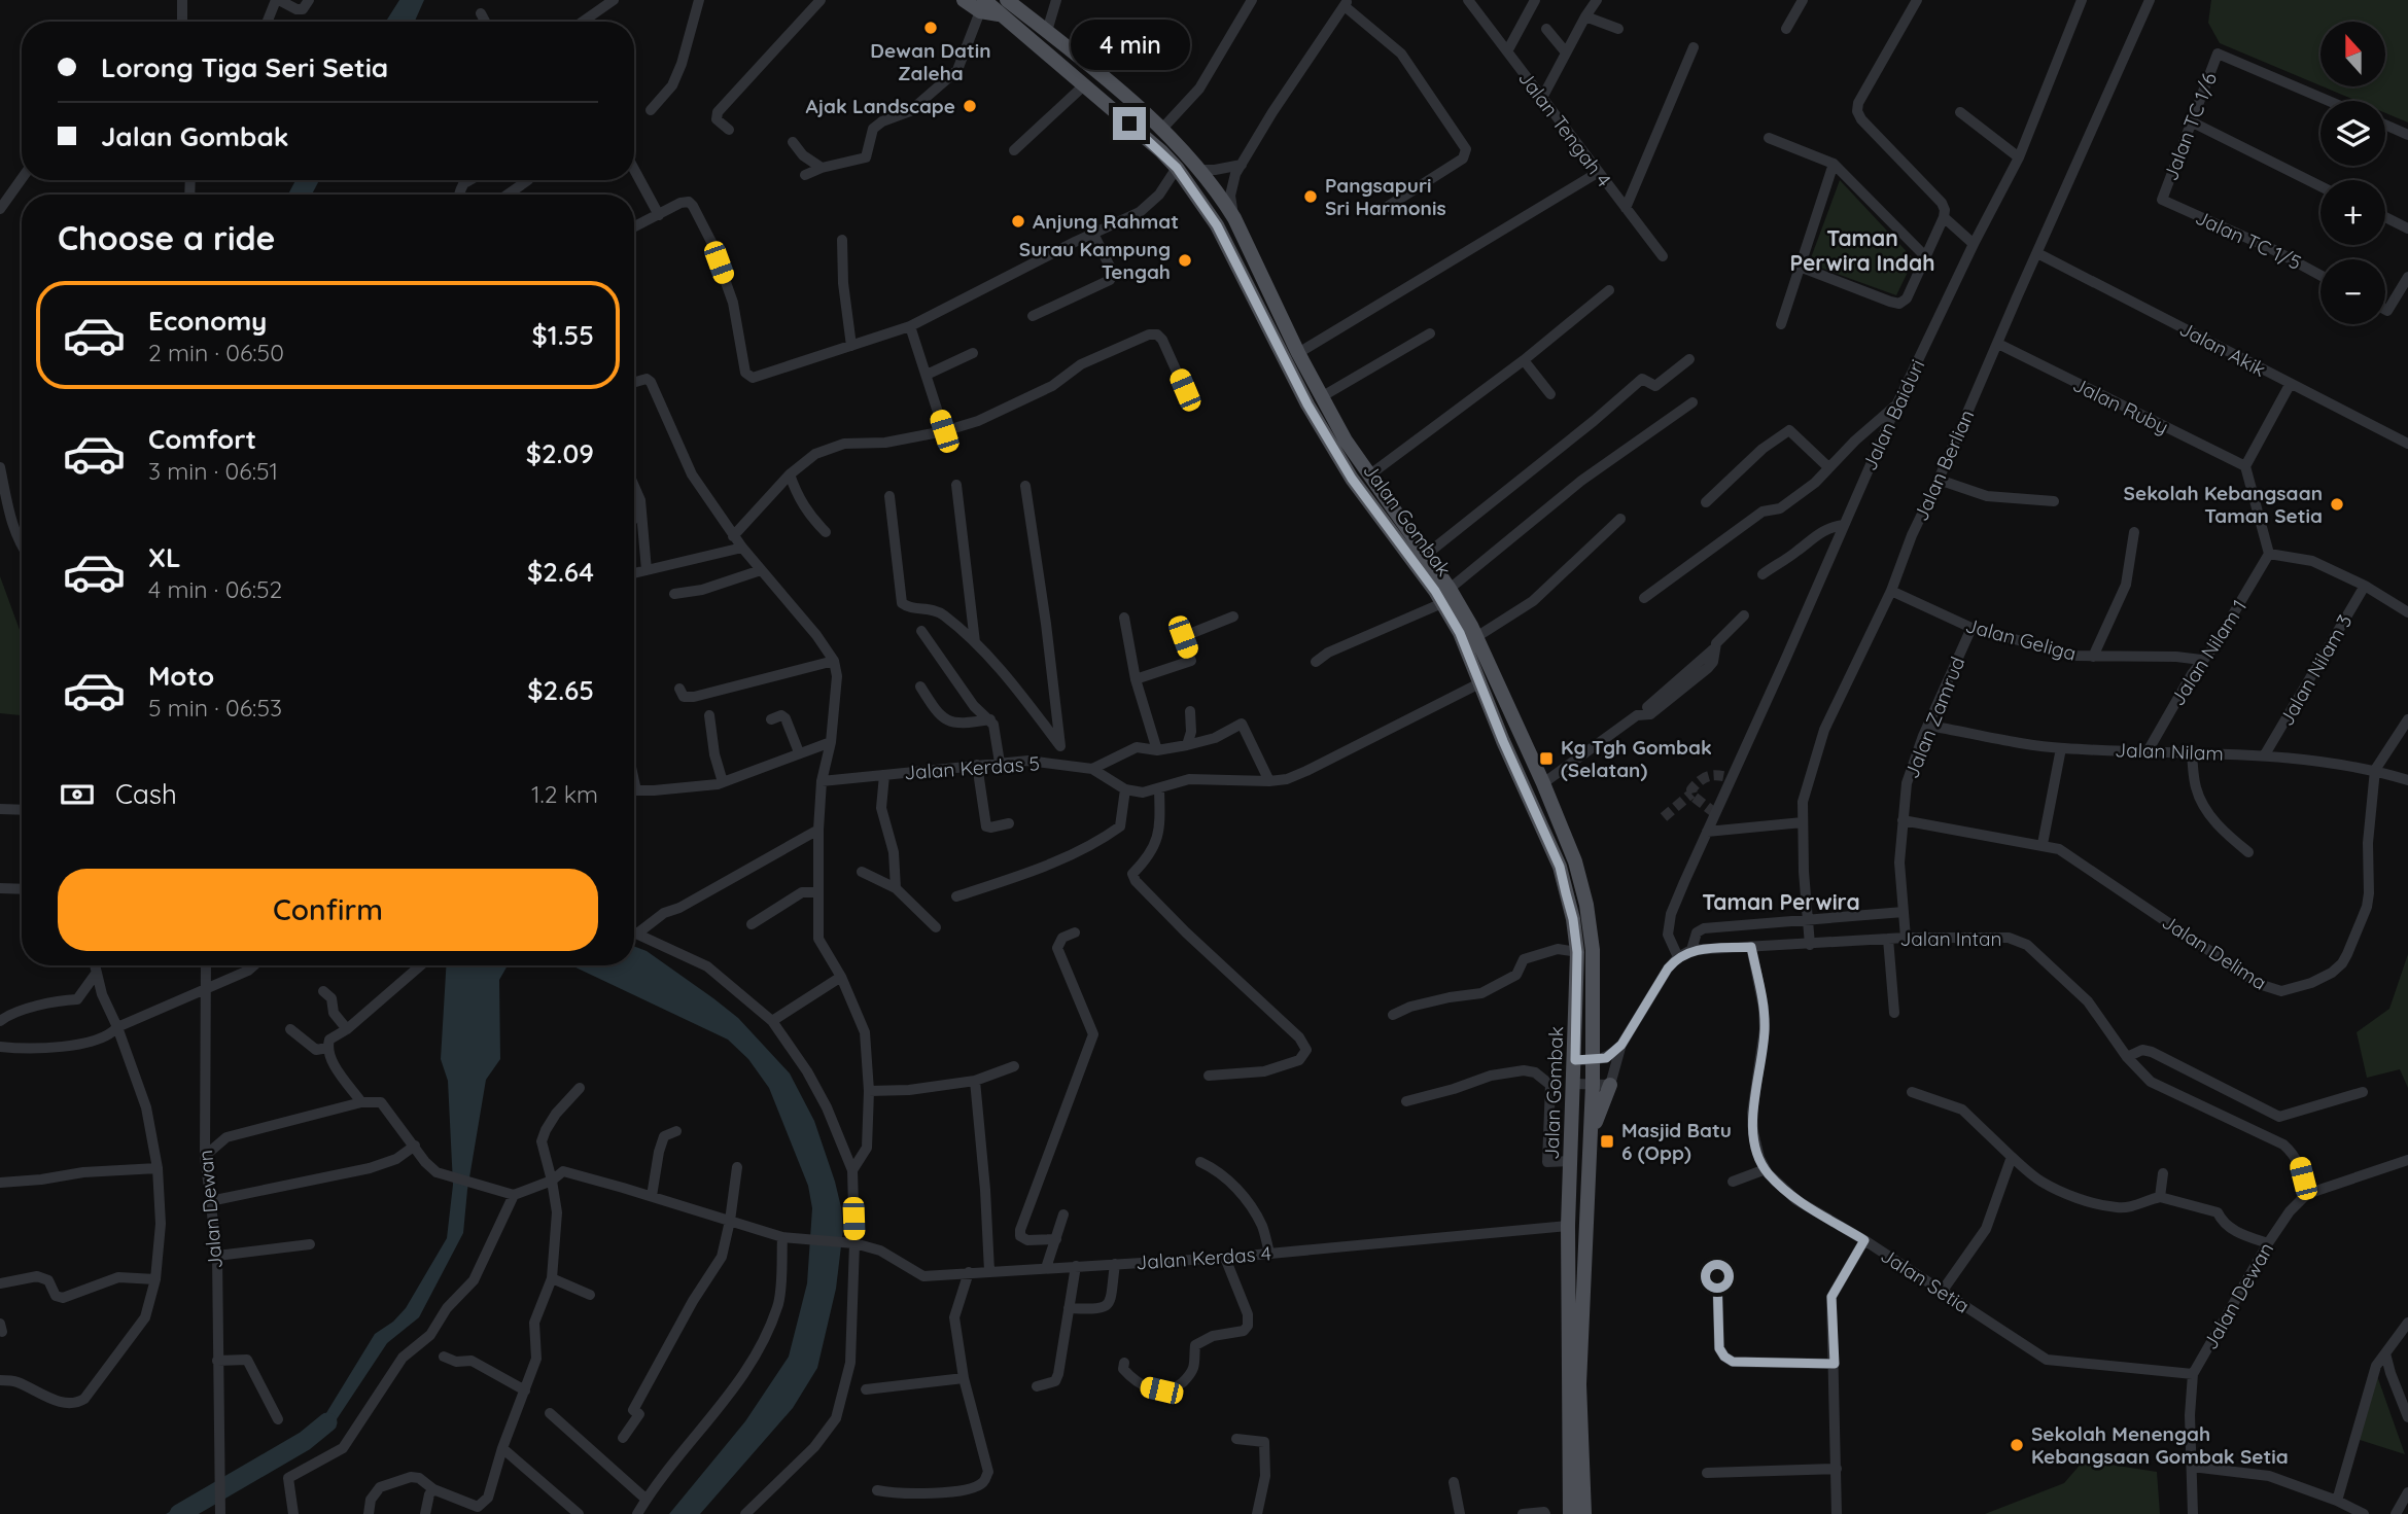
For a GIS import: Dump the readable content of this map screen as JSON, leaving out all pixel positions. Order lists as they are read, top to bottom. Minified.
{"streets":{"main road":["Jalan Gombak"],"street":["Jalan TC 1/6","Jalan Tengah 4","Jalan TC 1/5","Jalan Akik","Jalan Ruby","Jalan Baiduri","Jalan Berlian","Jalan Geliga","Jalan Nilam 1","Jalan Nilam 3","Jalan Zamrud","Jalan Nilam","Jalan Kerdas 5","Jalan Intan","Jalan Delima","Jalan Dewan","Jalan Kerdas 4","Jalan Setia"]},"crossings":[["Jalan TC 1/6","Jalan TC 1/5"],["Jalan Akik","Jalan Berlian"],["Jalan Ruby","Jalan Berlian"],["Jalan Baiduri","Jalan Intan"],["Jalan Berlian","Jalan Geliga"],["Jalan Berlian","Jalan Intan"],["Jalan Gombak","Jalan Intan"],["Jalan Gombak","Jalan Kerdas 4"],["Jalan Geliga","Jalan Nilam 1"],["Jalan Geliga","Jalan Zamrud"],["Jalan Nilam 1","Jalan Nilam"],["Jalan Nilam 3","Jalan Nilam"],["Jalan Zamrud","Jalan Nilam"],["Jalan Zamrud","Jalan Intan"],["Jalan Zamrud","Jalan Delima"],["Jalan Nilam","Jalan Delima"],["Jalan Intan","Jalan Dewan"],["Jalan Intan","Jalan Setia"],["Jalan Dewan","Jalan Setia"]],"districts":["Taman Perwira Indah","Taman Perwira"],"places":{"other":["Dewan Datin Zaleha","Ajak Landscape","Pangsapuri Sri Harmonis","Anjung Rahmat","Surau Kampung Tengah","Sekolah Kebangsaan Taman Setia","Sekolah Menengah Kebangsaan Gombak Setia"],"transit":["Kg Tgh Gombak (Selatan)","Masjid Batu 6 (Opp)"]},"north":"top","page":{"bubble":"4 min","map_buttons":["+","−"],"banner":["Lorong Tiga Seri Setia","Jalan Gombak"],"heading":"Choose a ride","list":[{"name":"Economy","note":"2 min · 06:50","value":"$1.55"},{"name":"Comfort","note":"3 min · 06:51","value":"$2.09"},{"name":"XL","note":"4 min · 06:52","value":"$2.64"},{"name":"Moto","note":"5 min · 06:53","value":"$2.65"}],"pay":["Cash","1.2 km"],"buttons":"Confirm"}}
